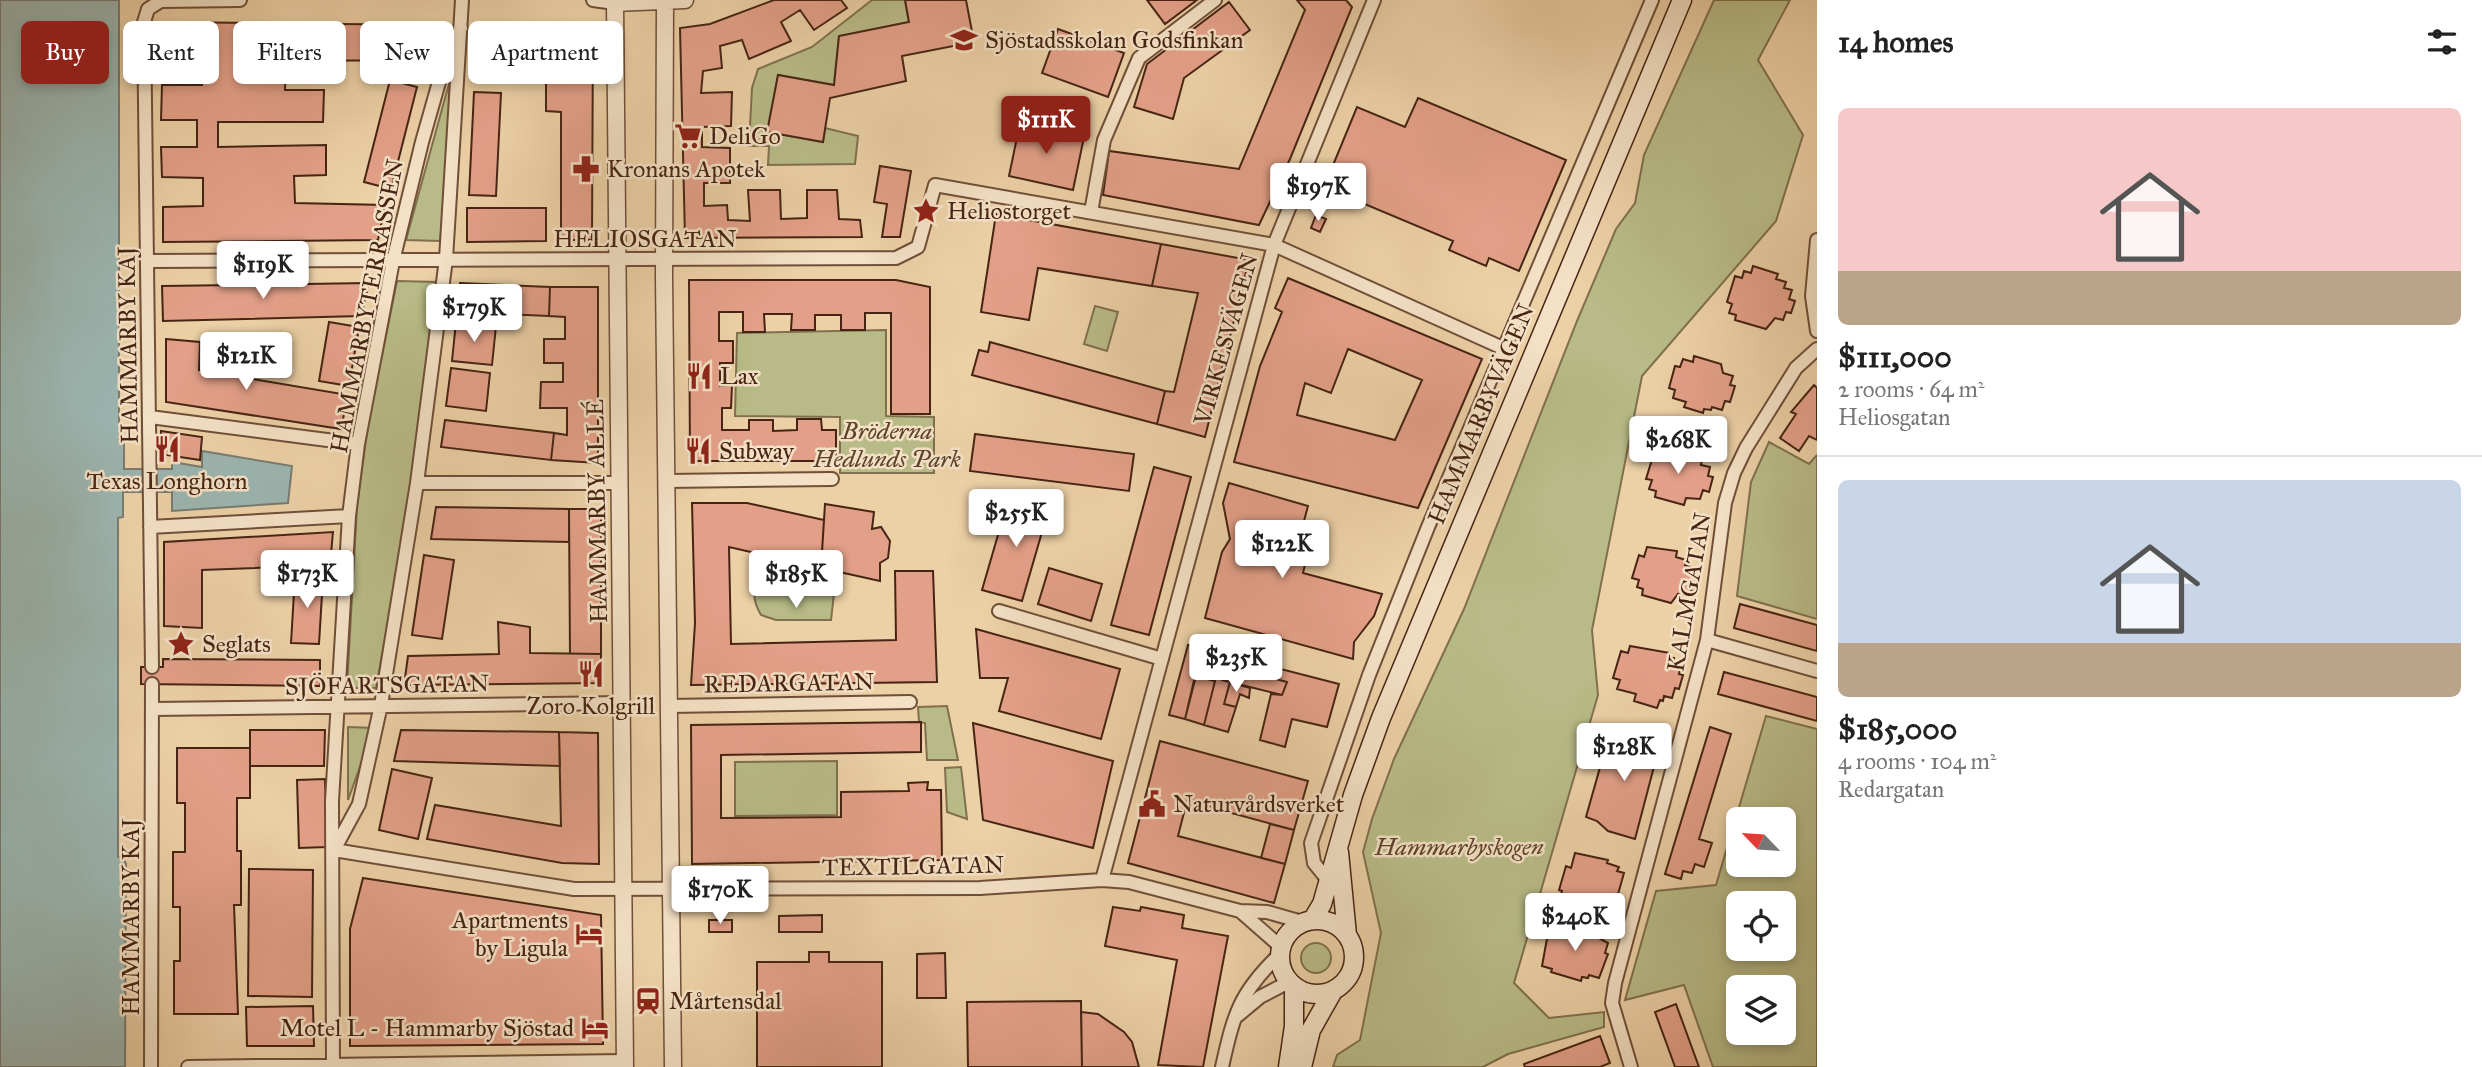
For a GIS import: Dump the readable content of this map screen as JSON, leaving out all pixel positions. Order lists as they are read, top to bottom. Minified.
{"streets":{"main road":["HAMMARBYVÄGEN"],"street":["HELIOSGATAN","HAMMARBYTERRASSEN","VIRKESVÄGEN","HAMMARBY KAJ","HAMMARBY ALLÉ","KALMGATAN","REDARGATAN","SJÖFARTSGATAN","TEXTILGATAN"]},"crossings":[["HELIOSGATAN","HAMMARBYTERRASSEN"],["HELIOSGATAN","VIRKESVÄGEN"],["HELIOSGATAN","HAMMARBY KAJ"],["HELIOSGATAN","HAMMARBY ALLÉ"],["HAMMARBYTERRASSEN","SJÖFARTSGATAN"],["HAMMARBYTERRASSEN","TEXTILGATAN"],["VIRKESVÄGEN","TEXTILGATAN"],["HAMMARBY KAJ","SJÖFARTSGATAN"],["HAMMARBYVÄGEN","TEXTILGATAN"],["HAMMARBY ALLÉ","SJÖFARTSGATAN"],["HAMMARBY ALLÉ","TEXTILGATAN"]],"parks":["Bröderna Hedlunds Park","Hammarbyskogen"],"places":{"school or university":["Sjöstadsskolan Godsfinkan"],"supermarket":["DeliGo"],"pharmacy":["Kronans Apotek"],"place":["Heliostorget","Seglats"],"restaurant":["Lax","Texas Longhorn","Subway","Zoro Kolgrill"],"public building":["Naturvårdsverket"],"hotel":["Apartments by Ligula","Motel L - Hammarby Sjöstad"],"station":["Mårtensdal"]},"north":"top left","page":{"heading":"14 homes","chip":["Buy","Rent","Filters","New","Apartment"],"list":[{"name":"$111,000","note":"2 rooms · 64 m² · Heliosgatan"},{"name":"$185,000","note":"4 rooms · 104 m² · Redargatan"}],"price":["$111K","$197K","$119K","$179K","$121K","$268K","$255K","$122K","$173K","$185K","$235K","$128K","$170K","$240K"]}}
